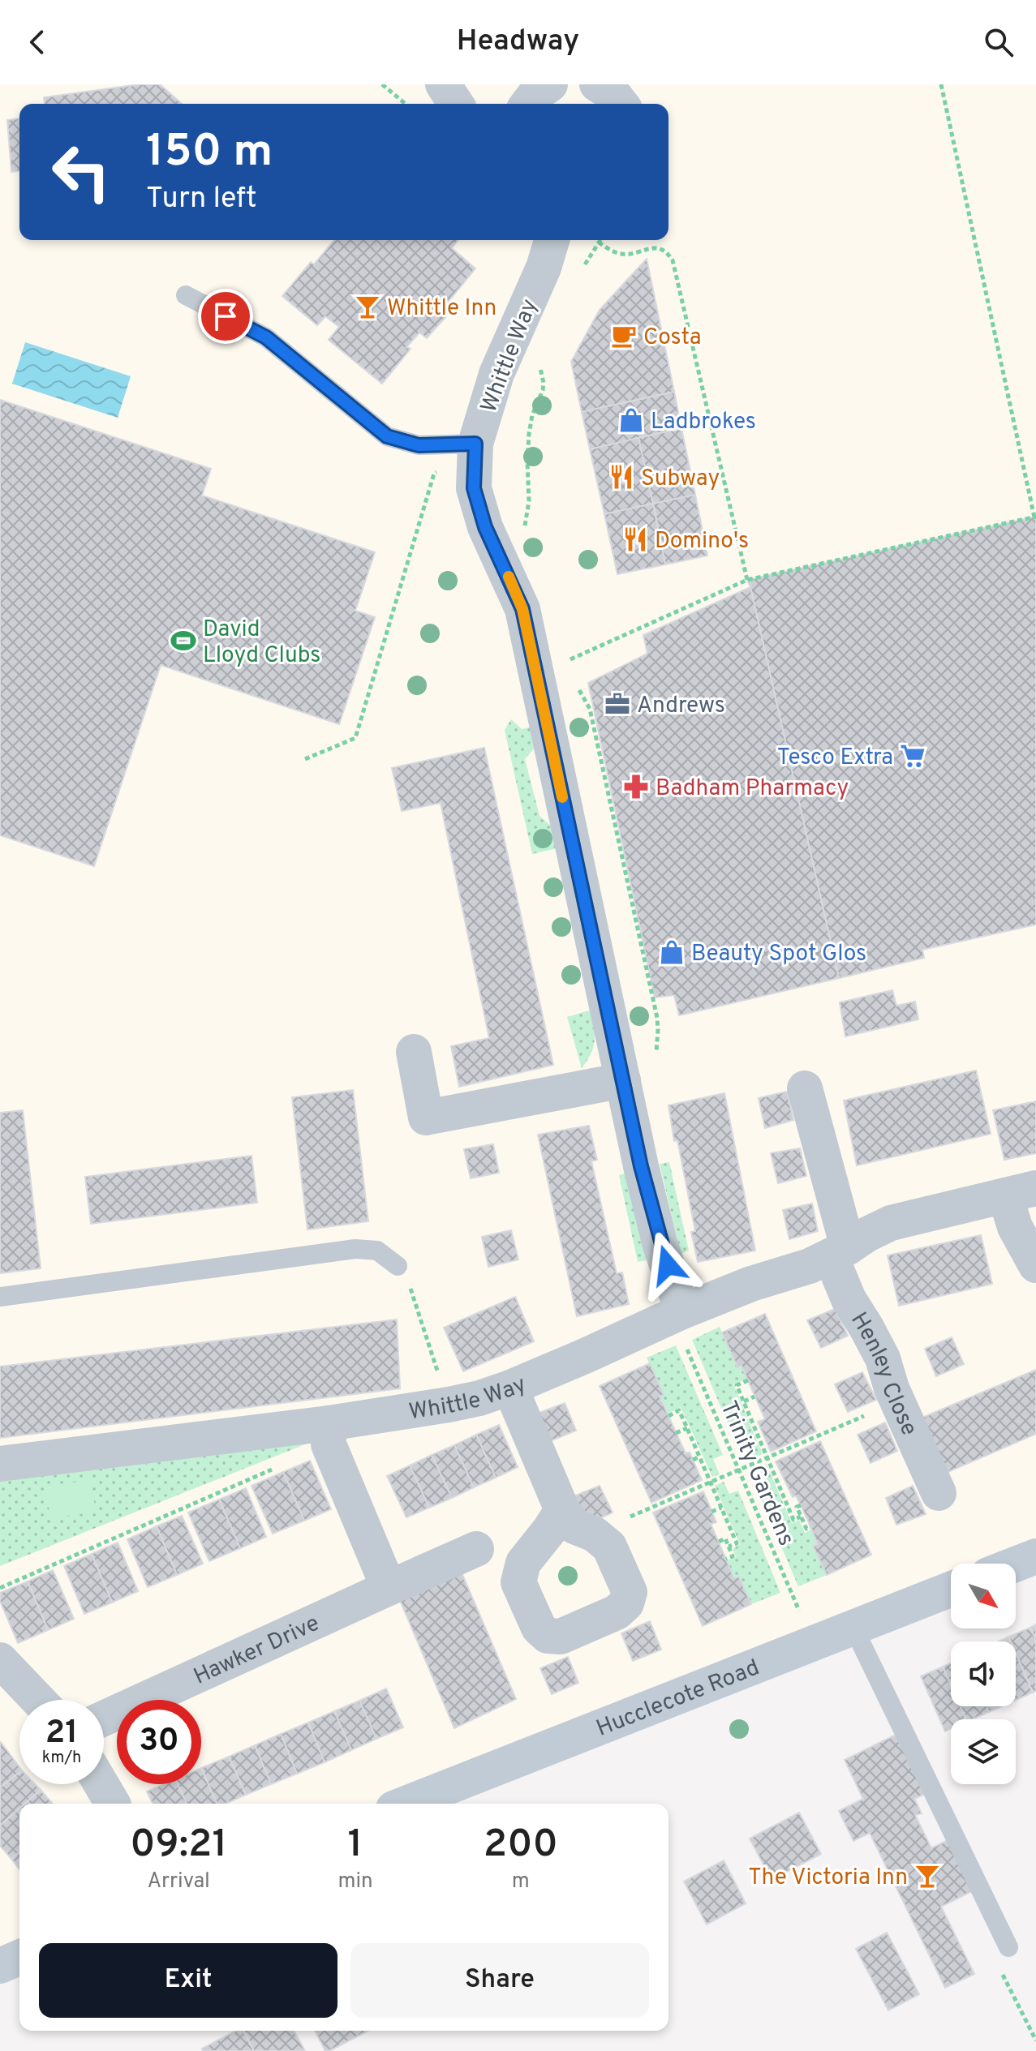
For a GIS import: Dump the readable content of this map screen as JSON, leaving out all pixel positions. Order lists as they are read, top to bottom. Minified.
{"streets":{"street":["Whittle Way","Henley Close","Hawker Drive","Hucclecote Road"],"path":["Trinity Gardens"]},"crossings":[["Whittle Way","Trinity Gardens"],["Trinity Gardens","Hucclecote Road"]],"places":{"bar":["Whittle Inn","The Victoria Inn"],"cafe":["Costa"],"shop":["Ladbrokes","Beauty Spot Glos"],"restaurant":["Subway","Domino's"],"sports":["David Lloyd Clubs"],"office":["Andrews"],"supermarket":["Tesco Extra"],"pharmacy":["Badham Pharmacy"]},"north":"bottom right","page":{"header":"Headway","turn":["150 m","Turn left"],"speed":"21 km/h","limit":"30","eta":["09:21","Arrival","1","min","200","m"],"buttons":["Exit","Share"]}}
